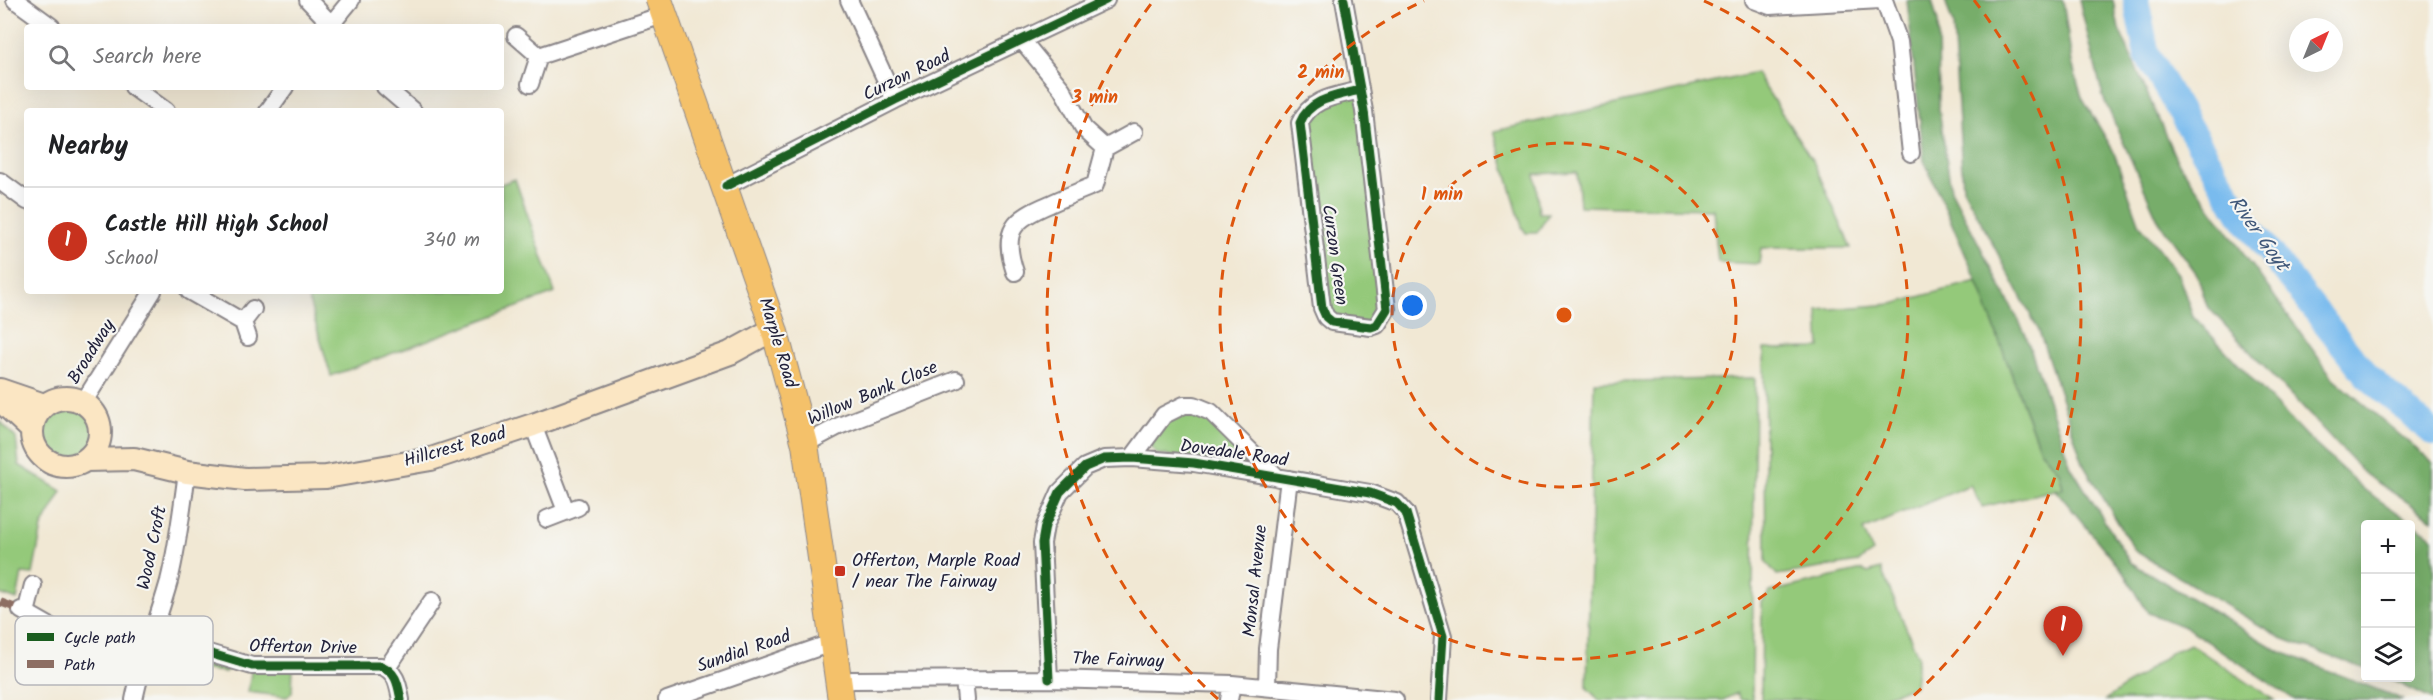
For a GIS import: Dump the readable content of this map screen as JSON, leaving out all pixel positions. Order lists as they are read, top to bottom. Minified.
{"streets":{"main road":["Marple Road","Hillcrest Road"],"street":["Curzon Road","Curzon Green","Broadway","Willow Bank Close","Dovedale Road","Wood Croft","Monsal Avenue","Offerton Drive","Sundial Road","The Fairway"]},"crossings":[["Curzon Road","Marple Road"],["Marple Road","Willow Bank Close"],["Marple Road","Hillcrest Road"],["Marple Road","Sundial Road"],["Marple Road","The Fairway"],["Broadway","Hillcrest Road"],["Hillcrest Road","Wood Croft"],["Dovedale Road","Monsal Avenue"],["Dovedale Road","The Fairway"],["Monsal Avenue","The Fairway"]],"water":["River Goyt"],"places":{"transit":["Offerton, Marple Road / near The Fairway"]},"legend":["Cycle path","Path"],"north":"top right","page":{"search":"Search here","heading":"Nearby","list":[{"mark":"1","name":"Castle Hill High School","note":"School","value":"340 m"}],"map_buttons":["+","−"],"pins":"1"},"rings":["2 min","3 min","1 min"]}
